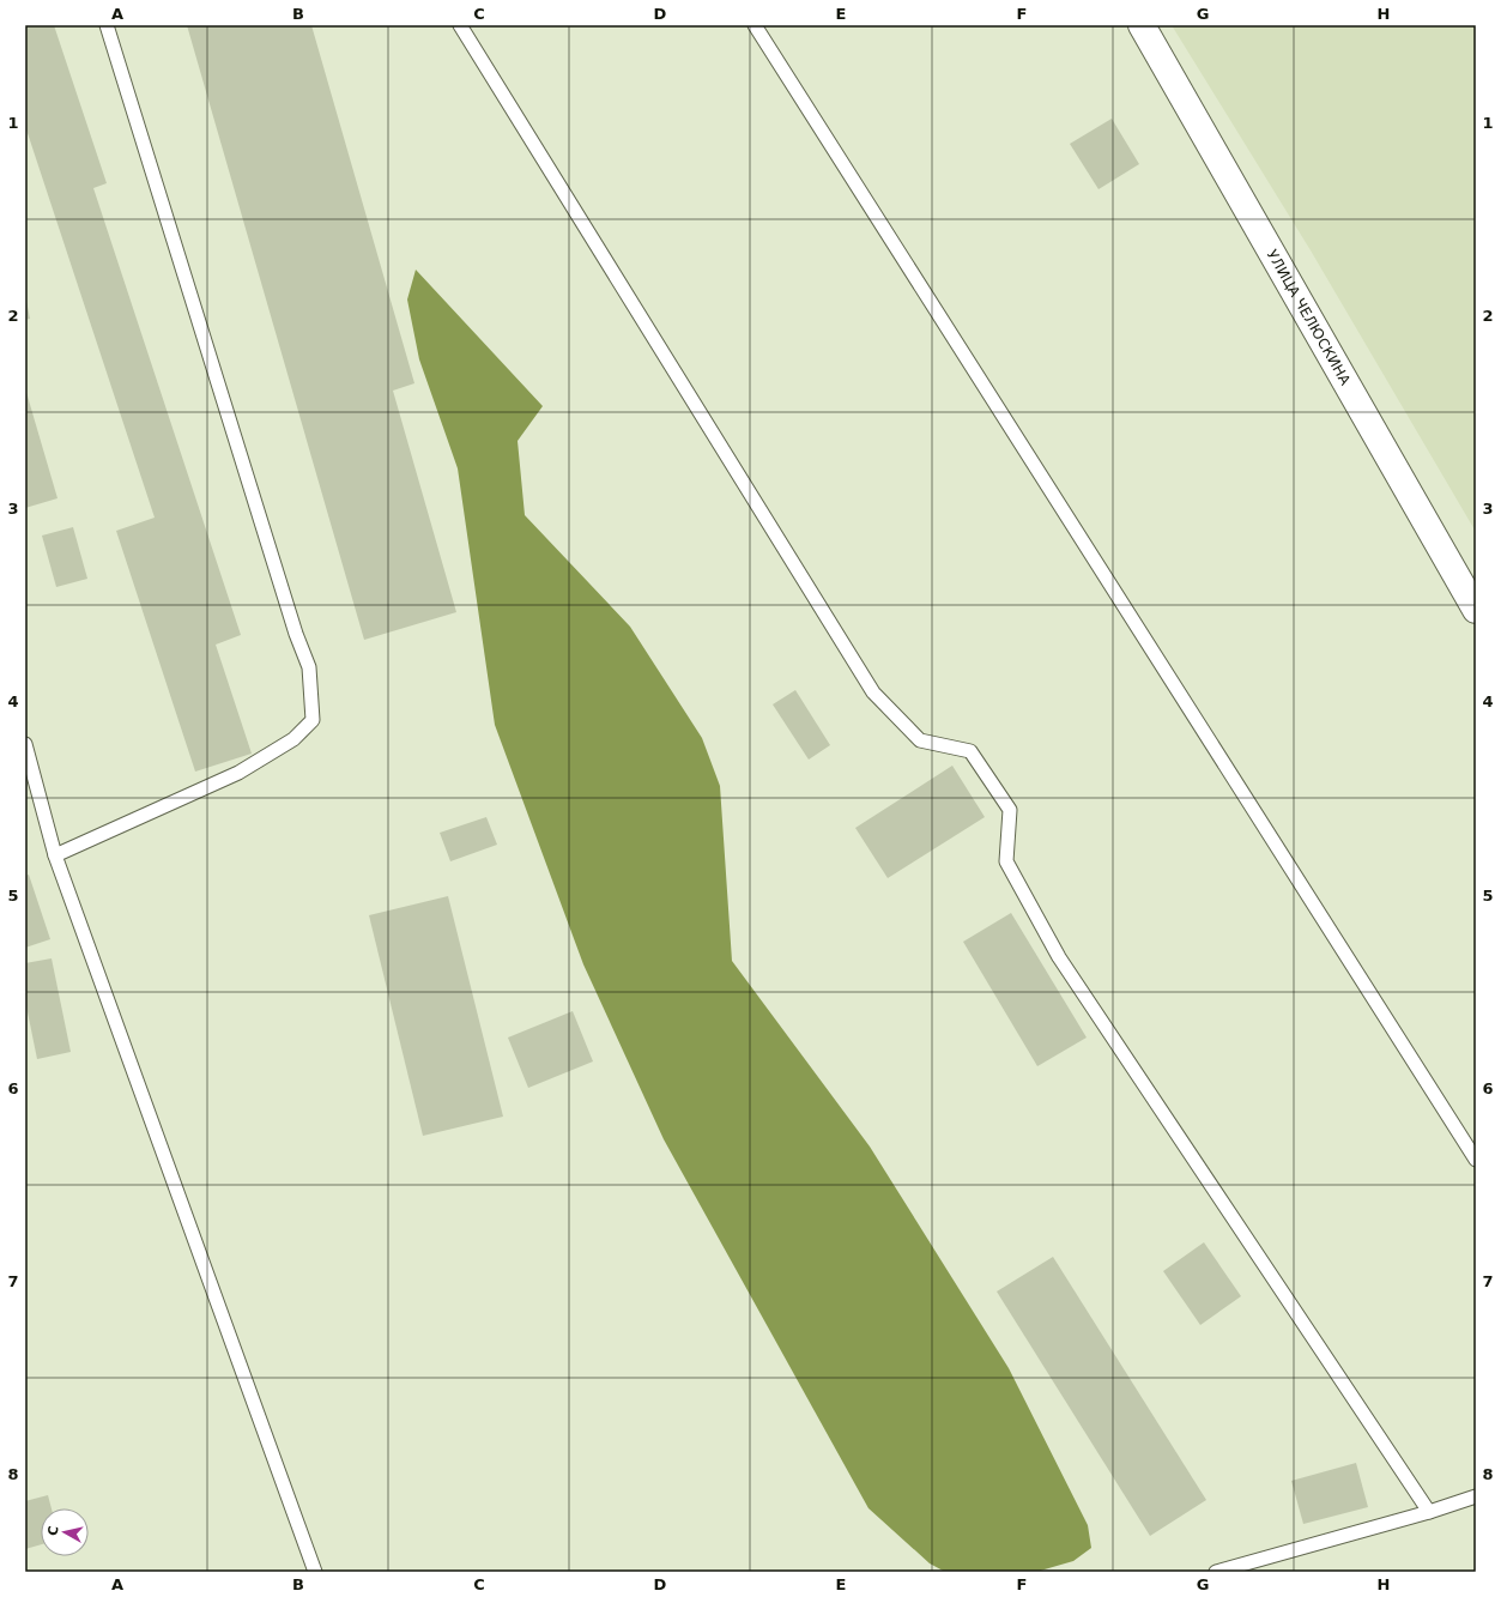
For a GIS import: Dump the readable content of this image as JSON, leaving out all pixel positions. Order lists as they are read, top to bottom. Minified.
{"streets":{"street":["УЛИЦА ЧЕЛЮСКИНА"]},"north":"left","grid":{"columns":["A","B","C","D","E","F","G","H"],"rows":["1","2","3","4","5","6","7","8"]}}
